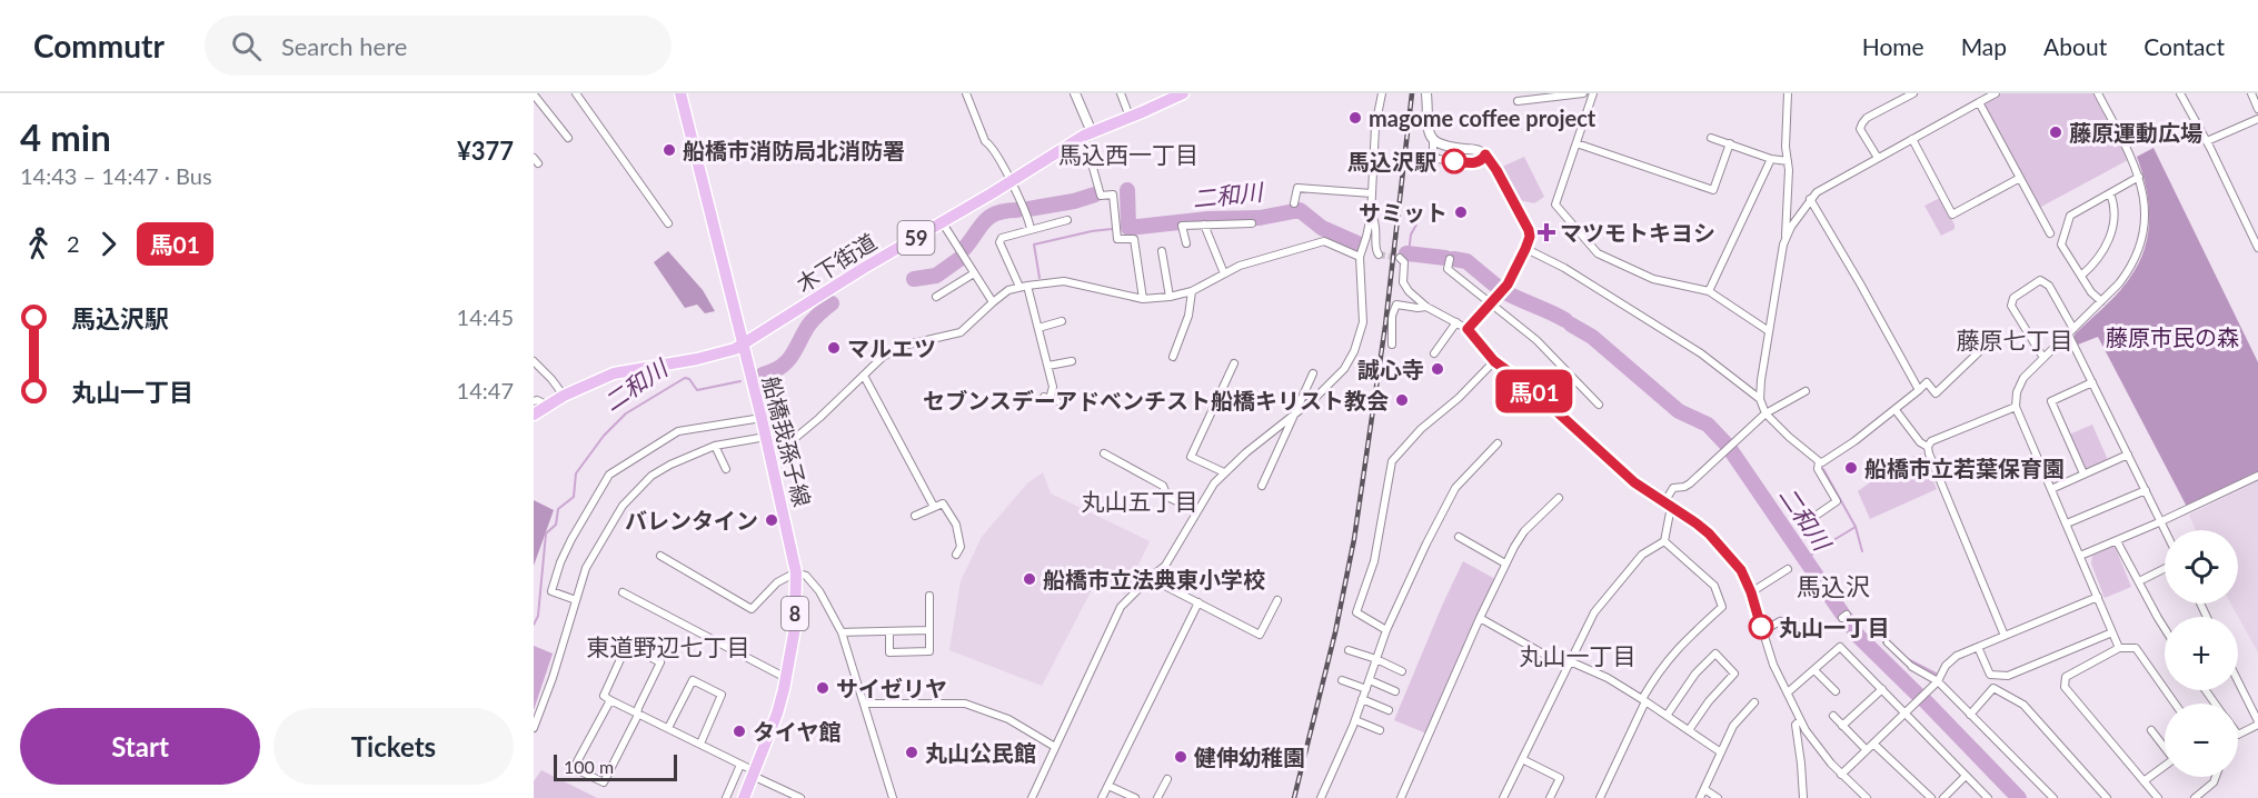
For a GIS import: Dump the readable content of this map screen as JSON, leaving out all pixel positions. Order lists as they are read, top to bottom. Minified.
{"streets":{"main road":["59","木下街道","船橋我孫子線","8"]},"crossings":[["木下街道","船橋我孫子線"]],"districts":["馬込西一丁目","藤原七丁目","丸山五丁目","馬込沢","東道野辺七丁目","丸山一丁目"],"water":["二和川"],"parks":["藤原市民の森"],"places":{"other":["magome coffee project","藤原運動広場","船橋市消防局北消防署","馬込沢駅","サミット","マルエツ","誠心寺","セブンスデーアドベンチスト船橋キリスト教会","船橋市立若葉保育園","バレンタイン","船橋市立法典東小学校","丸山一丁目","サイゼリヤ","タイヤ館","丸山公民館","健伸幼稚園"],"health":["マツモトキヨシ"]},"lines":["bus line 馬01"],"scale_bar":"100 m","page":{"header":"Commutr","search":"Search here","nav":["Home","Map","About","Contact"],"heading":["4 min","14:43 – 14:47 · Bus","¥377"],"on_map":"馬01","legs":["2","馬01"],"list":[{"name":"馬込沢駅","value":"14:45"},{"name":"丸山一丁目","value":"14:47"}],"map_buttons":["+","−"],"buttons":["Start","Tickets"],"scale":"100 m"}}
